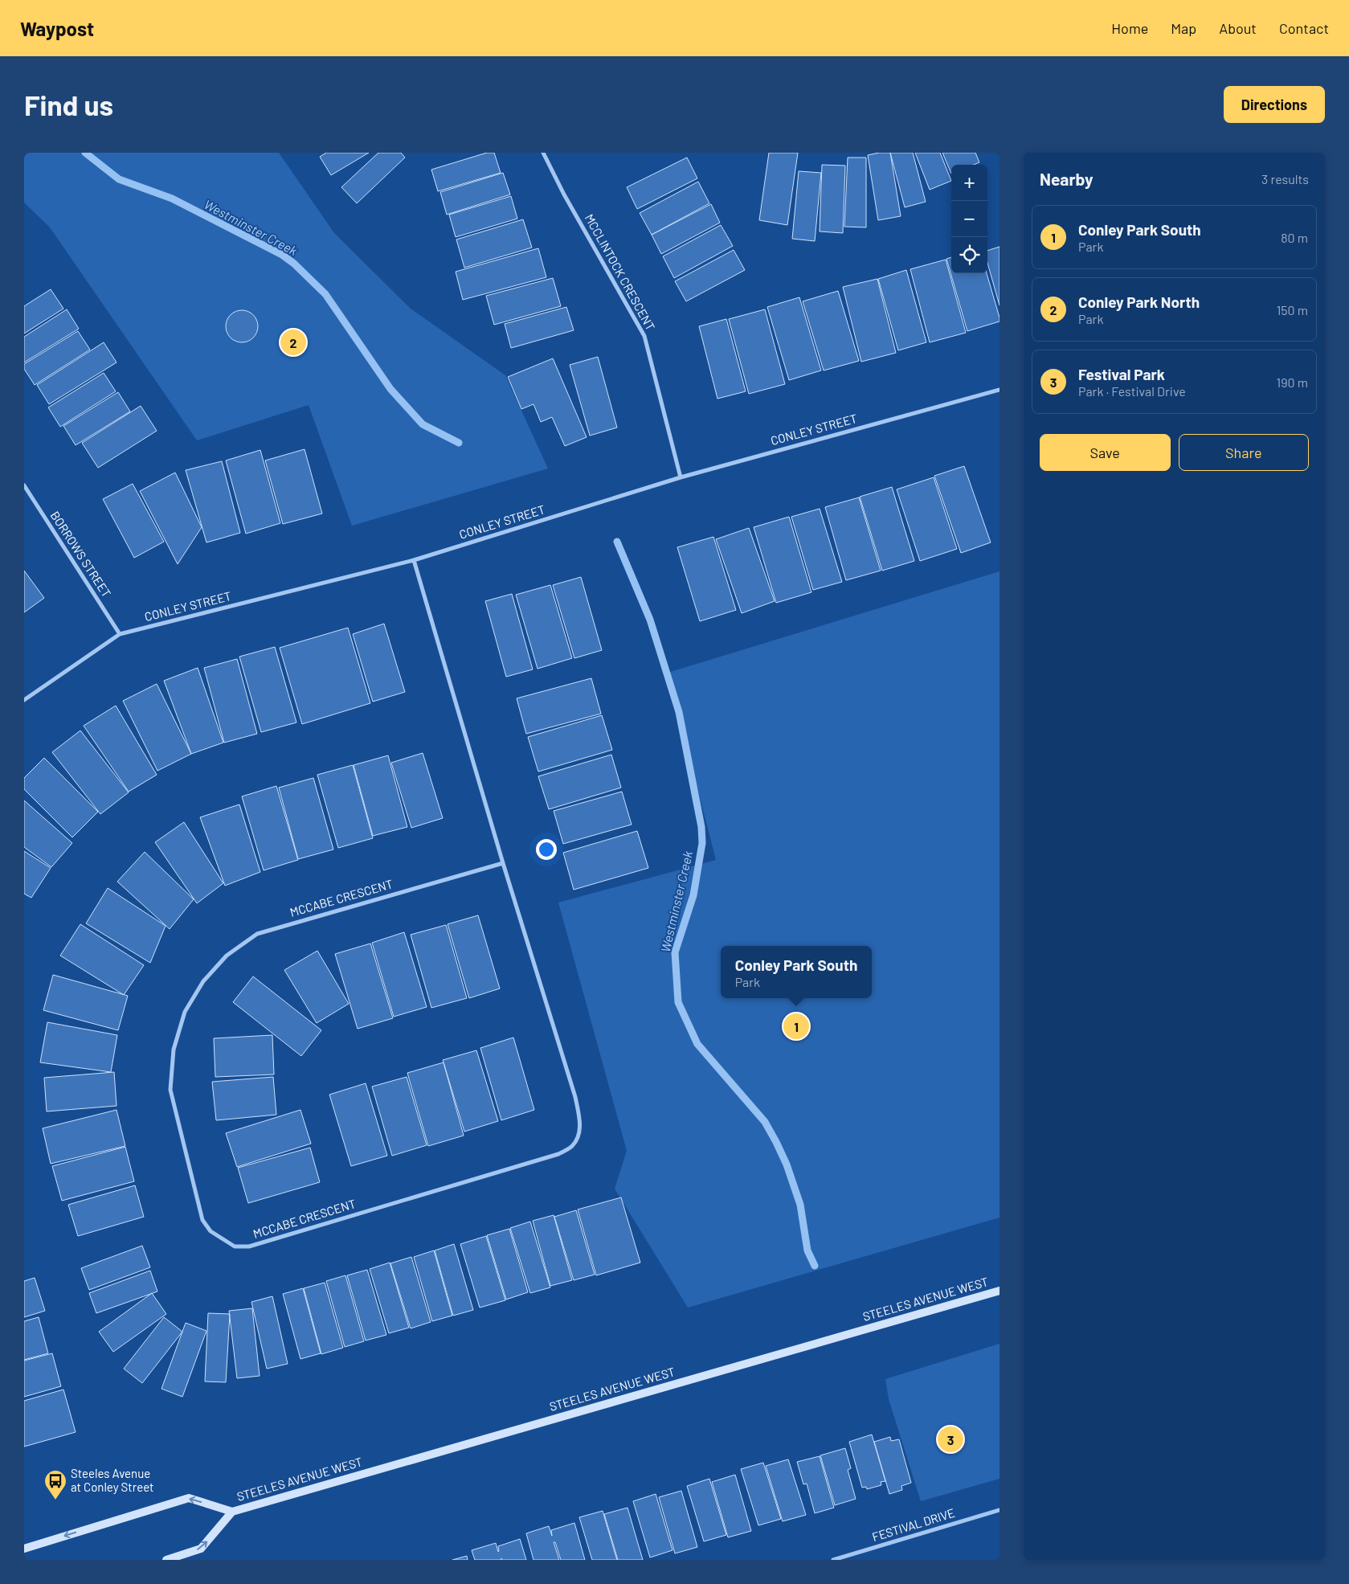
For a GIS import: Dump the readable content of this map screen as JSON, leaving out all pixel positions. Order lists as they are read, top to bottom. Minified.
{"streets":{"main road":["STEELES AVENUE WEST"],"street":["MCCLINTOCK CRESCENT","CONLEY STREET","BORROWS STREET","MCCABE CRESCENT","FESTIVAL DRIVE"]},"crossings":[["MCCLINTOCK CRESCENT","CONLEY STREET"],["CONLEY STREET","BORROWS STREET"],["CONLEY STREET","MCCABE CRESCENT"]],"water":["Westminster Creek"],"places":{"bus stop":["Steeles Avenue at Conley Street"]},"page":{"header":"Waypost","nav":["Home","Map","About","Contact"],"buttons":["Directions",["Save","Share"]],"title":"Find us","heading":["Nearby","3 results"],"map_buttons":["+","−"],"list":[{"mark":"1","name":"Conley Park South","note":"Park","value":"80 m"},{"mark":"2","name":"Conley Park North","note":"Park","value":"150 m"},{"mark":"3","name":"Festival Park","note":"Park · Festival Drive","value":"190 m"}],"pins":["2","1","3"],"popup":["Conley Park South","Park"]}}
